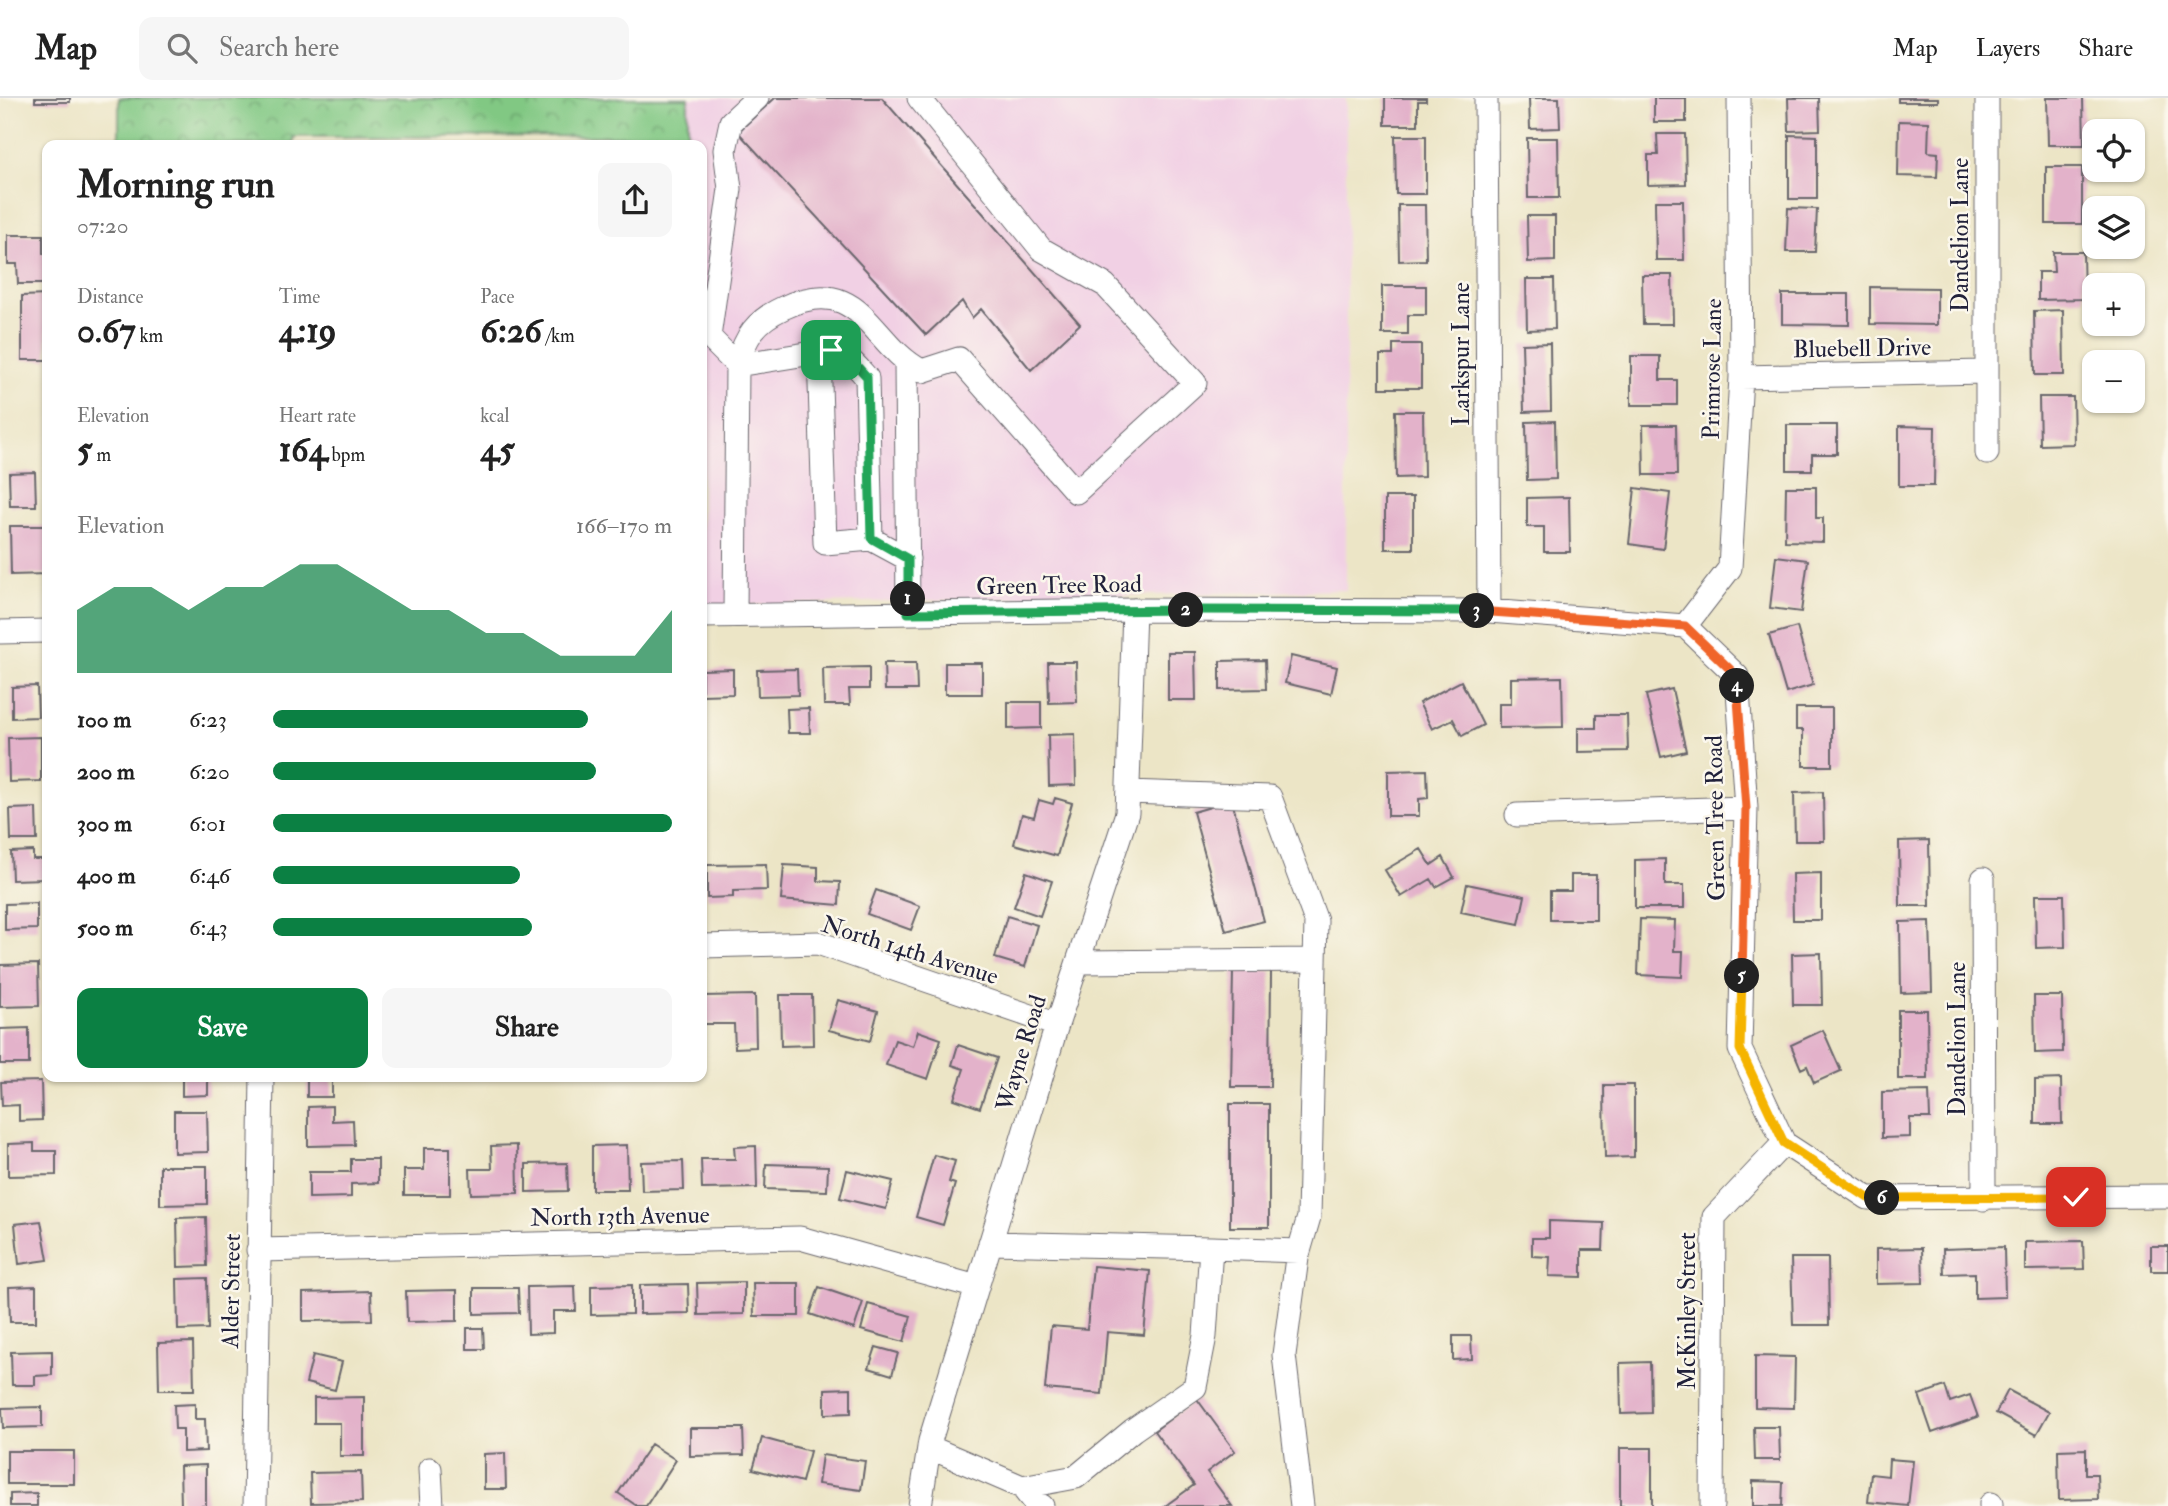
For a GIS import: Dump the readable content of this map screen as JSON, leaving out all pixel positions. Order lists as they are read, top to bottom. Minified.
{"streets":{"street":["Dandelion Lane","Bluebell Drive","Larkspur Lane","Primrose Lane","Green Tree Road","North 14th Avenue","Wayne Road","North 13th Avenue","Alder Street","McKinley Street"]},"crossings":[["Dandelion Lane","Bluebell Drive"],["Bluebell Drive","Primrose Lane"],["Larkspur Lane","Green Tree Road"],["Primrose Lane","Green Tree Road"],["Green Tree Road","Wayne Road"],["Green Tree Road","McKinley Street"],["North 14th Avenue","Wayne Road"],["Wayne Road","North 13th Avenue"],["North 13th Avenue","Alder Street"]],"page":{"header":"Map","search":"Search here","nav":["Map","Layers","Share"],"map_buttons":["+","−"],"heading":["Morning run","07:20"],"stats":[["Distance","0.67 km"],["Time","4:19"],["Pace","6:26 /km"],["Elevation","5 m"],["Heart rate","164 bpm"],["kcal","45"]],"chart":["Elevation","166–170 m"],"pins":["1","2","3","4","5","6"],"list":[{"name":"100 m","note":"6:23"},{"name":"200 m","note":"6:20"},{"name":"300 m","note":"6:01"},{"name":"400 m","note":"6:46"},{"name":"500 m","note":"6:43"}],"buttons":["Save","Share"]}}
